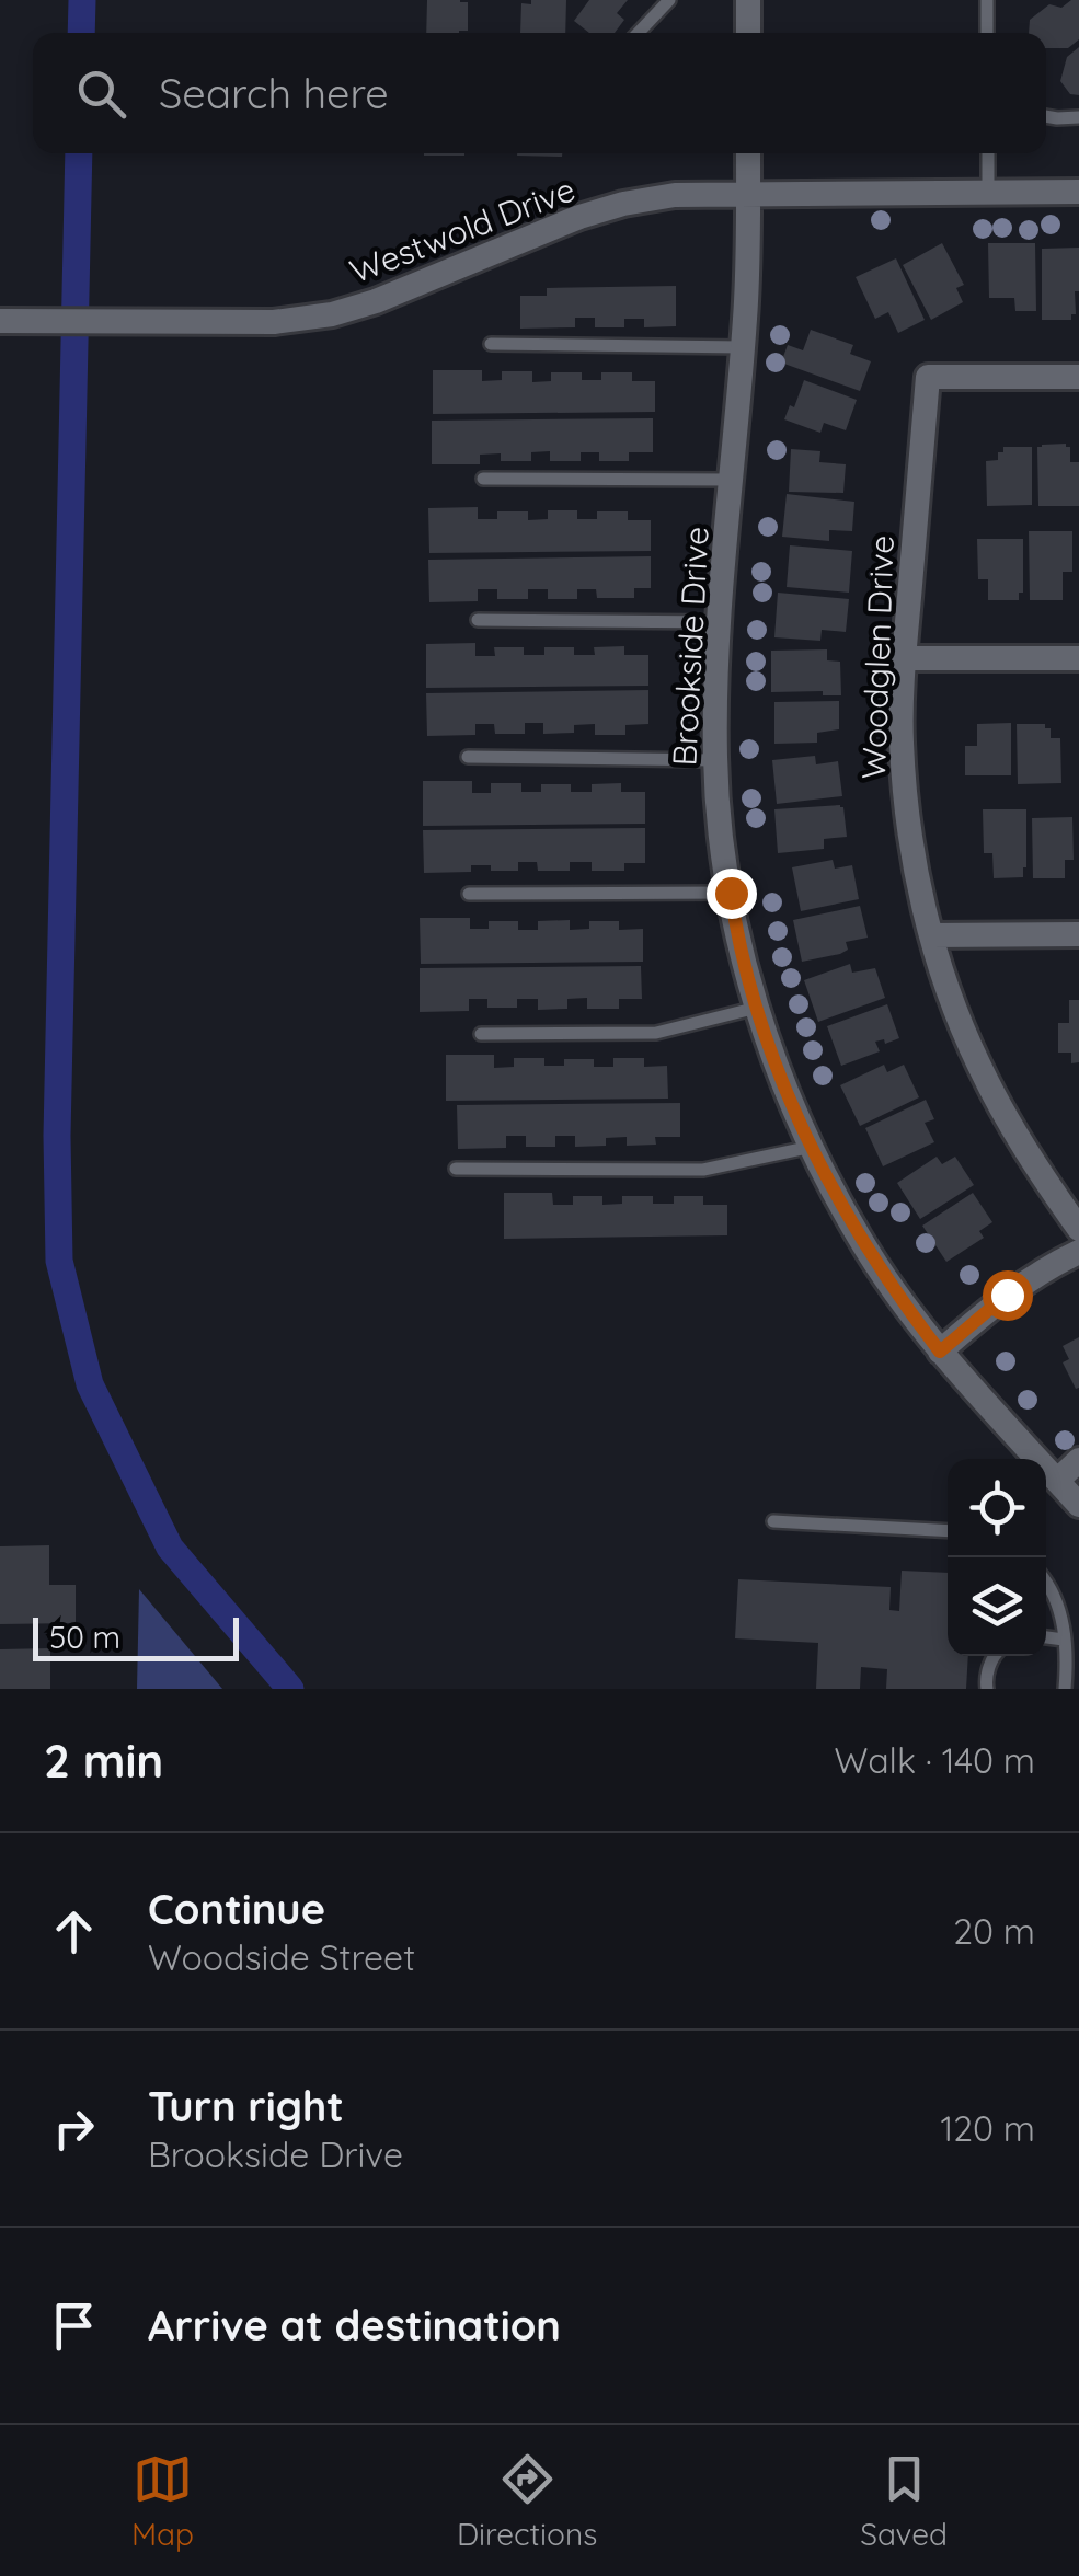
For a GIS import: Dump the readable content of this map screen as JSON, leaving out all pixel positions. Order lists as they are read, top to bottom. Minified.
{"streets":{"street":["Westwold Drive","Brookside Drive","Woodglen Drive"]},"crossings":[["Westwold Drive","Brookside Drive"]],"scale_bar":"50 m","page":{"search":"Search here","scale":"50 m","heading":["2 min","Walk · 140 m"],"list":[["Continue","Woodside Street","20 m"],["Turn right","Brookside Drive","120 m"],"Arrive at destination"],"nav":["Map","Directions","Saved"]}}
